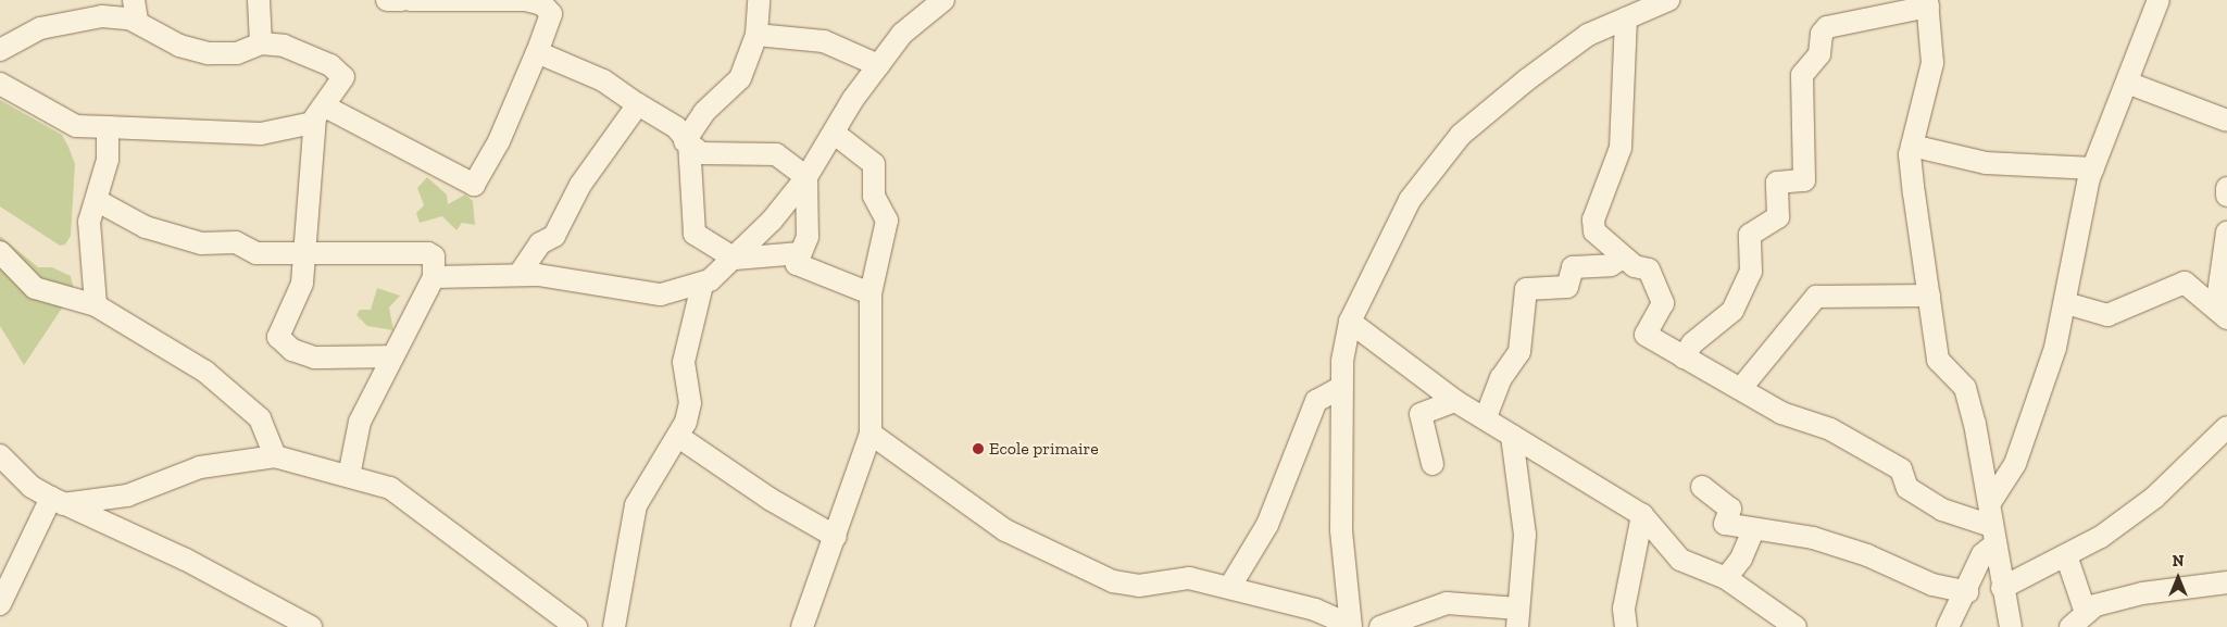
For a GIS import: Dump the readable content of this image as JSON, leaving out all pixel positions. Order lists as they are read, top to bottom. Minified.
{"places":["Ecole primaire"],"north":"top"}
